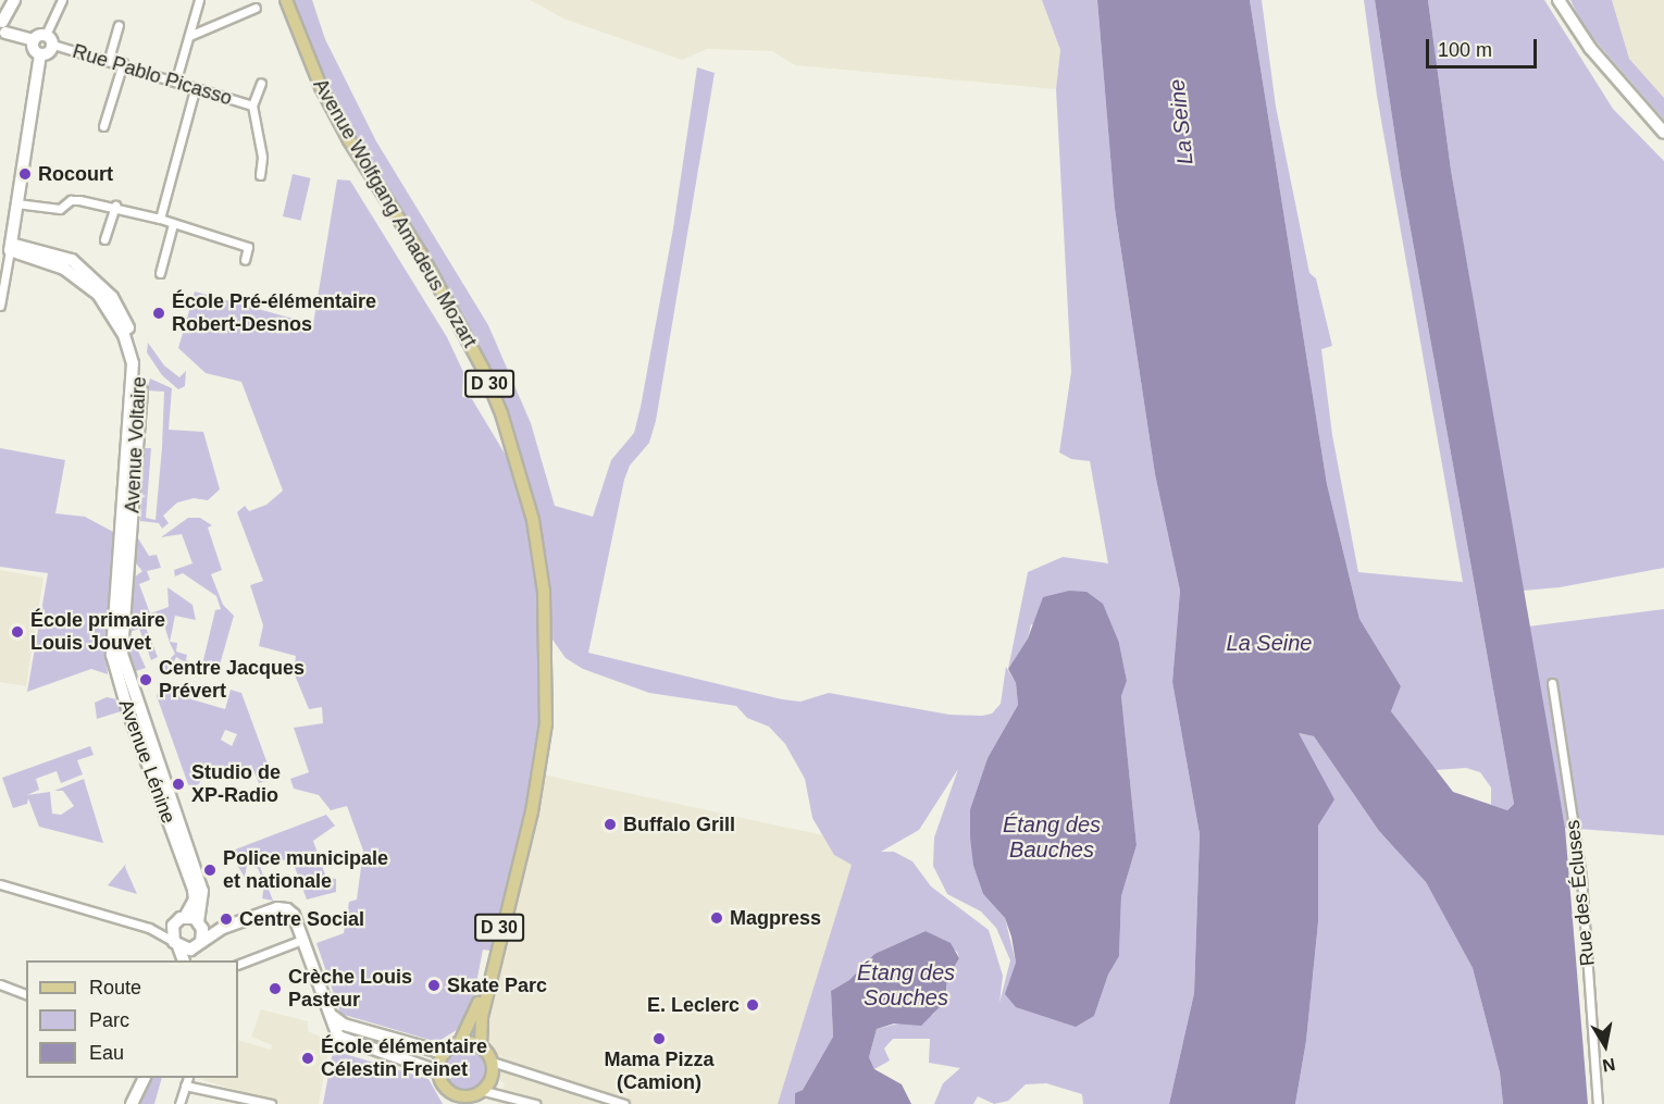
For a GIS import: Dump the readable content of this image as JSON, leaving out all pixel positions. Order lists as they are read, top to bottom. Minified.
{"streets":{"main road":["Avenue Wolfgang Amadeus Mozart","D 30"],"street":["Rue Pablo Picasso","Avenue Voltaire","Avenue Lénine","Rue des Écluses"]},"crossings":[["Avenue Voltaire","Avenue Lénine"]],"water":["La Seine","Étang des Bauches","Étang des Souches"],"places":["Rocourt","École Pré-élémentaire Robert-Desnos","École primaire Louis Jouvet","Centre Jacques Prévert","Studio de XP-Radio","Buffalo Grill","Police municipale et nationale","Magpress","Centre Social","Skate Parc","Crèche Louis Pasteur","E. Leclerc","Mama Pizza (Camion)","École élémentaire Célestin Freinet"],"legend":["Route","Parc","Eau"],"scale_bar":"100 m","north":"bottom"}
